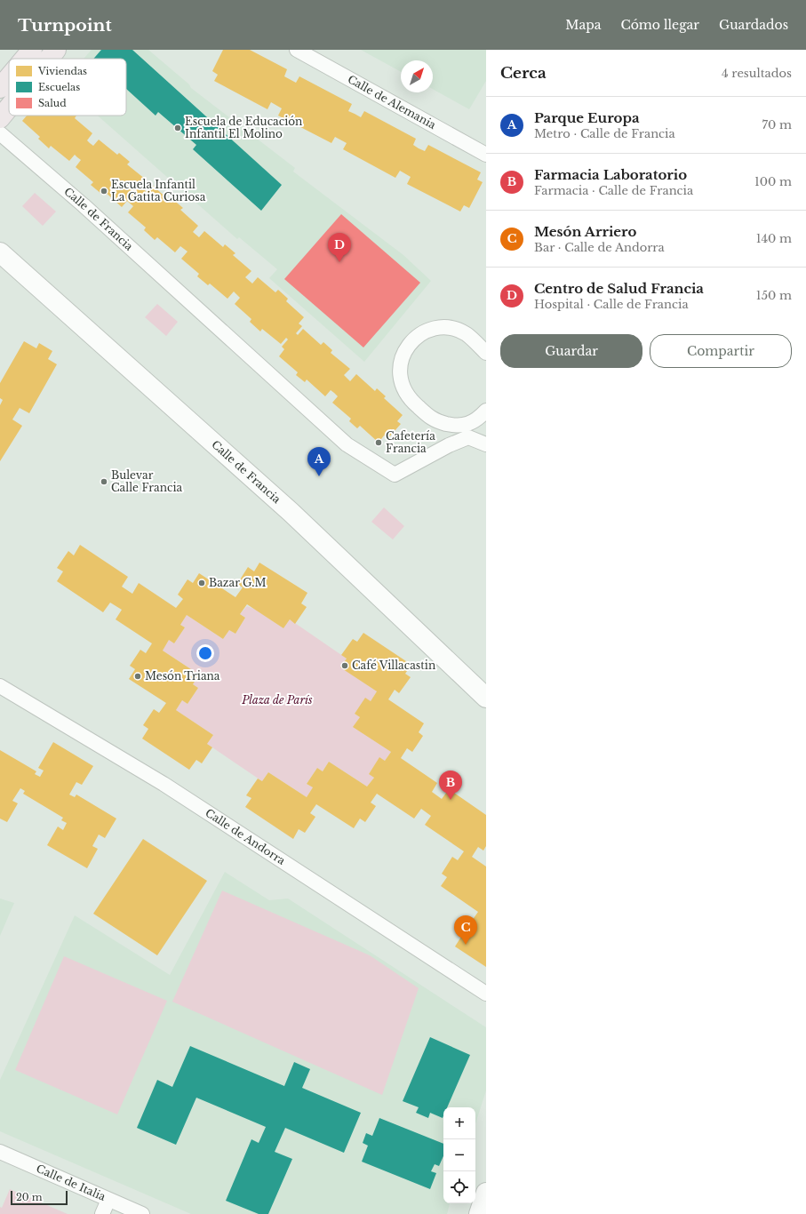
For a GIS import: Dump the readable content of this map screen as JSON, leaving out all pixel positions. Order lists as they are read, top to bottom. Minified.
{"streets":{"main road":["Calle de Francia"],"street":["Calle de Alemania","Calle de Andorra","Calle de Italia"]},"parks":["Plaza de París"],"places":["Escuela de Educación Infantil El Molino","Escuela Infantil La Gatita Curiosa","Cafetería Francia","Bulevar Calle Francia","Bazar G.M","Café Villacastin","Mesón Triana"],"legend":["Viviendas","Escuelas","Salud"],"scale_bar":"20 m","north":"top right","page":{"header":"Turnpoint","nav":["Mapa","Cómo llegar","Guardados"],"heading":["Cerca","4 resultados"],"list":[{"mark":"A","name":"Parque Europa","note":"Metro · Calle de Francia","value":"70 m"},{"mark":"B","name":"Farmacia Laboratorio","note":"Farmacia · Calle de Francia","value":"100 m"},{"mark":"C","name":"Mesón Arriero","note":"Bar · Calle de Andorra","value":"140 m"},{"mark":"D","name":"Centro de Salud Francia","note":"Hospital · Calle de Francia","value":"150 m"}],"pins":["D","A","B","C"],"buttons":["Guardar","Compartir"],"map_buttons":["+","−"],"scale":"20 m"}}
